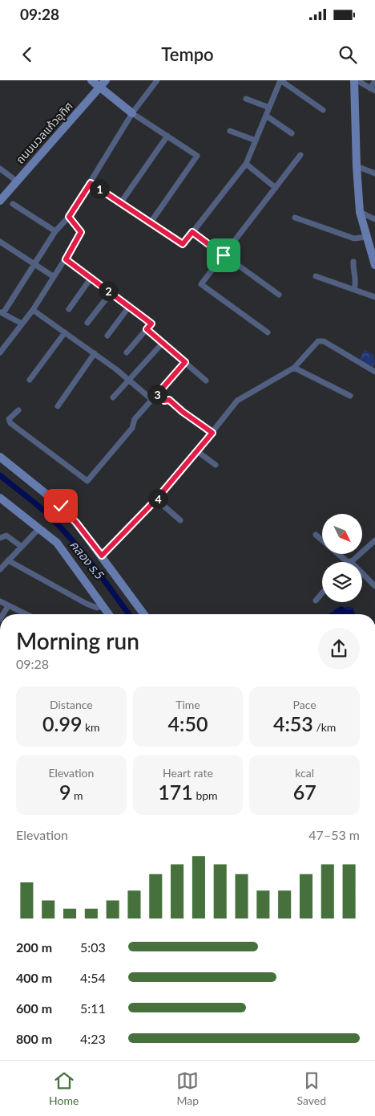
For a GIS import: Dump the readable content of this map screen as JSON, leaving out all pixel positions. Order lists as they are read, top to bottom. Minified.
{"streets":{"street":["ถนนนวลแก้วอุทิศ"]},"water":["คลอง ร.5"],"north":"bottom right","page":{"status":"09:28","header":"Tempo","pins":["1","2","3","4"],"heading":["Morning run","09:28"],"stats":[["Distance","0.99 km"],["Time","4:50"],["Pace","4:53 /km"],["Elevation","9 m"],["Heart rate","171 bpm"],["kcal","67"]],"chart":["Elevation","47–53 m"],"list":[{"name":"200 m","note":"5:03"},{"name":"400 m","note":"4:54"},{"name":"600 m","note":"5:11"},{"name":"800 m","note":"4:23"}],"tabs":["Home","Map","Saved"]}}
